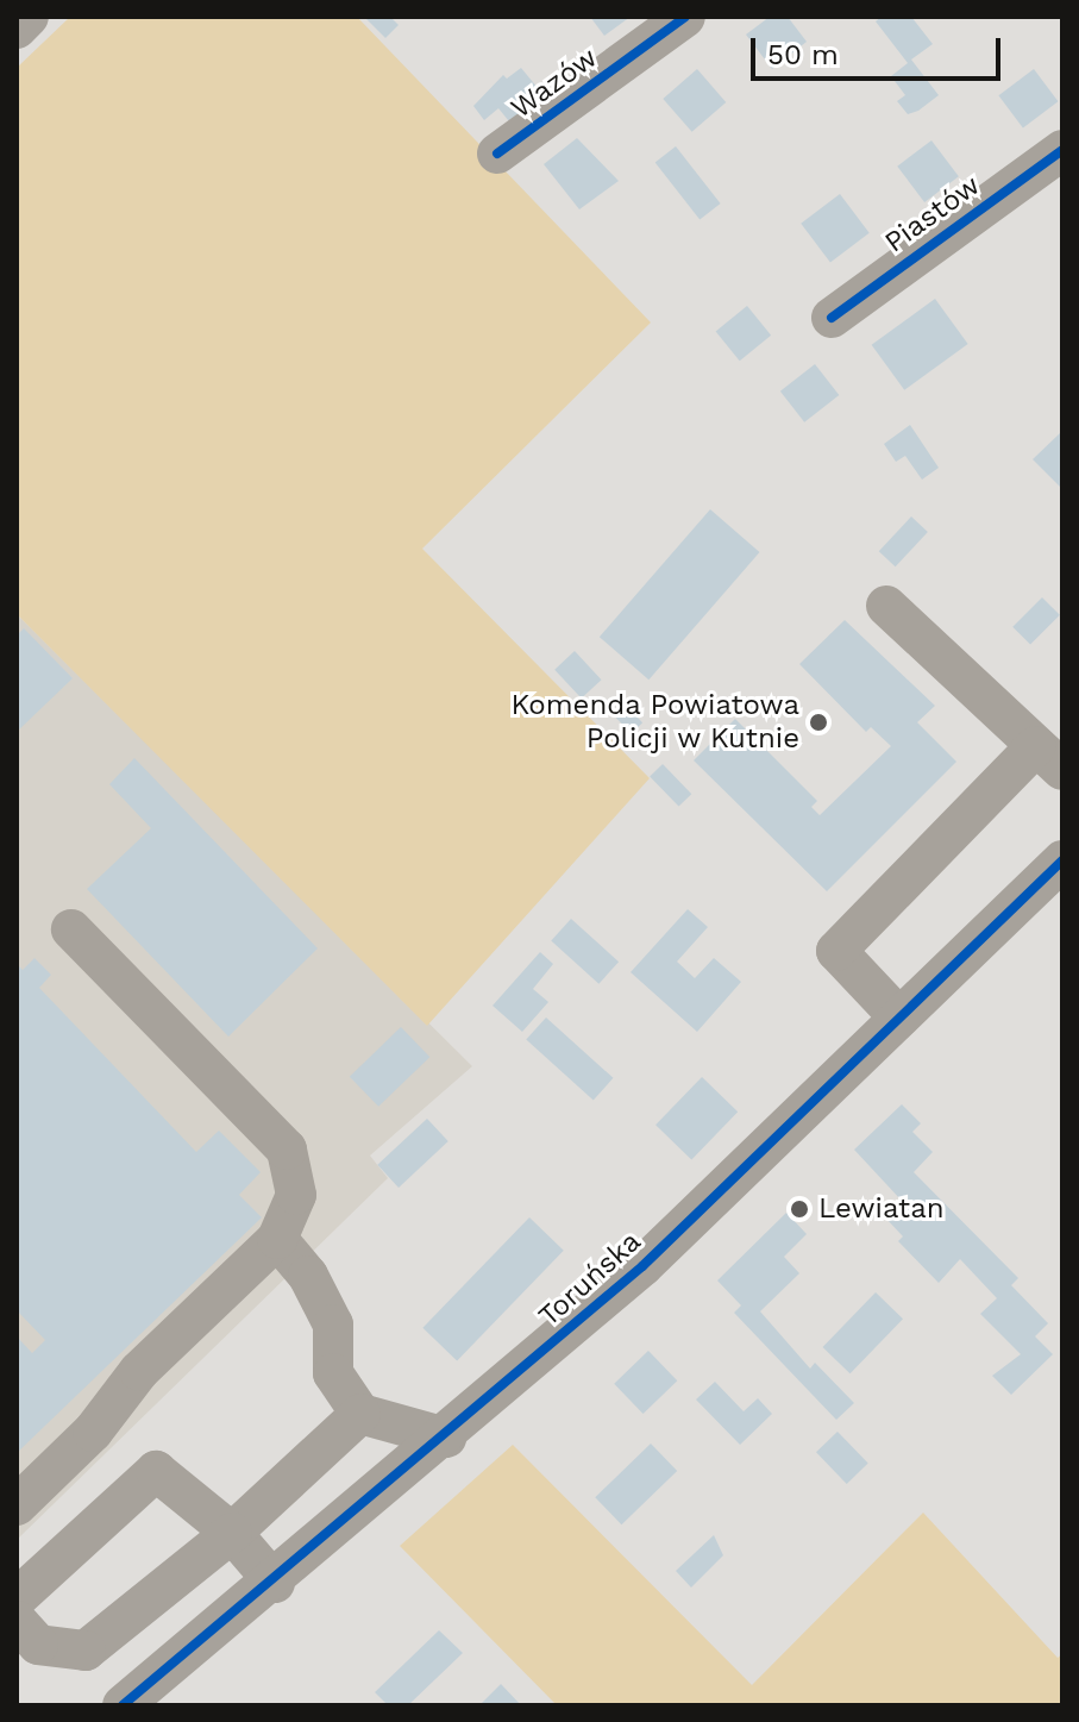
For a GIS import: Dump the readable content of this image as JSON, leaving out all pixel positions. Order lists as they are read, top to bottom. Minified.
{"streets":{"street":["Wazów","Piastów","Toruńska"]},"places":["Komenda Powiatowa Policji w Kutnie","Lewiatan"],"scale_bar":"50 m"}
